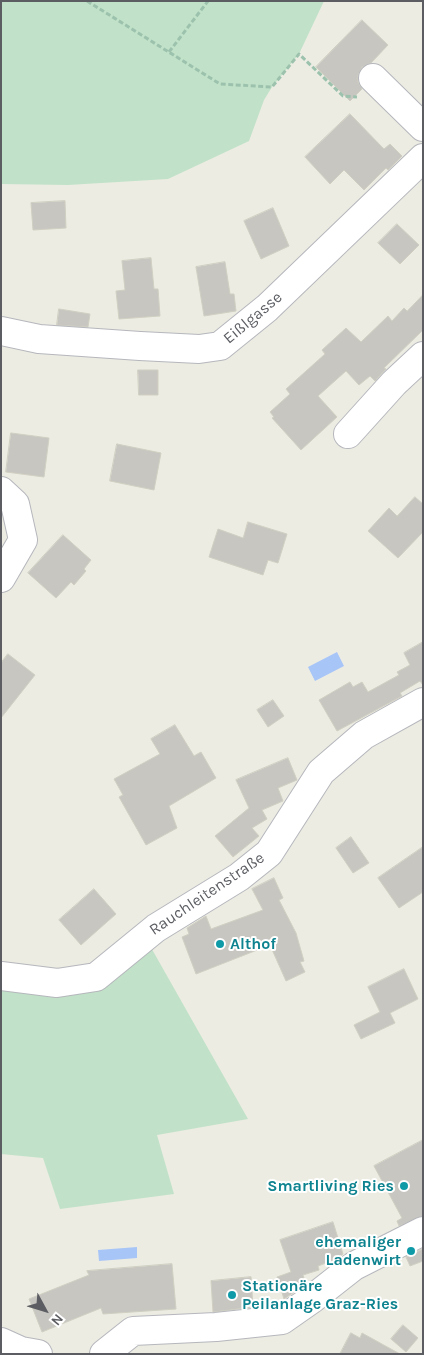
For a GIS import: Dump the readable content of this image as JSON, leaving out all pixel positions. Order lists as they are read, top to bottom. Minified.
{"streets":{"street":["Eißlgasse","Rauchleitenstraße"]},"places":["Althof","Smartliving Ries","ehemaliger Ladenwirt","Stationäre Peilanlage Graz-Ries"],"north":"bottom right"}
